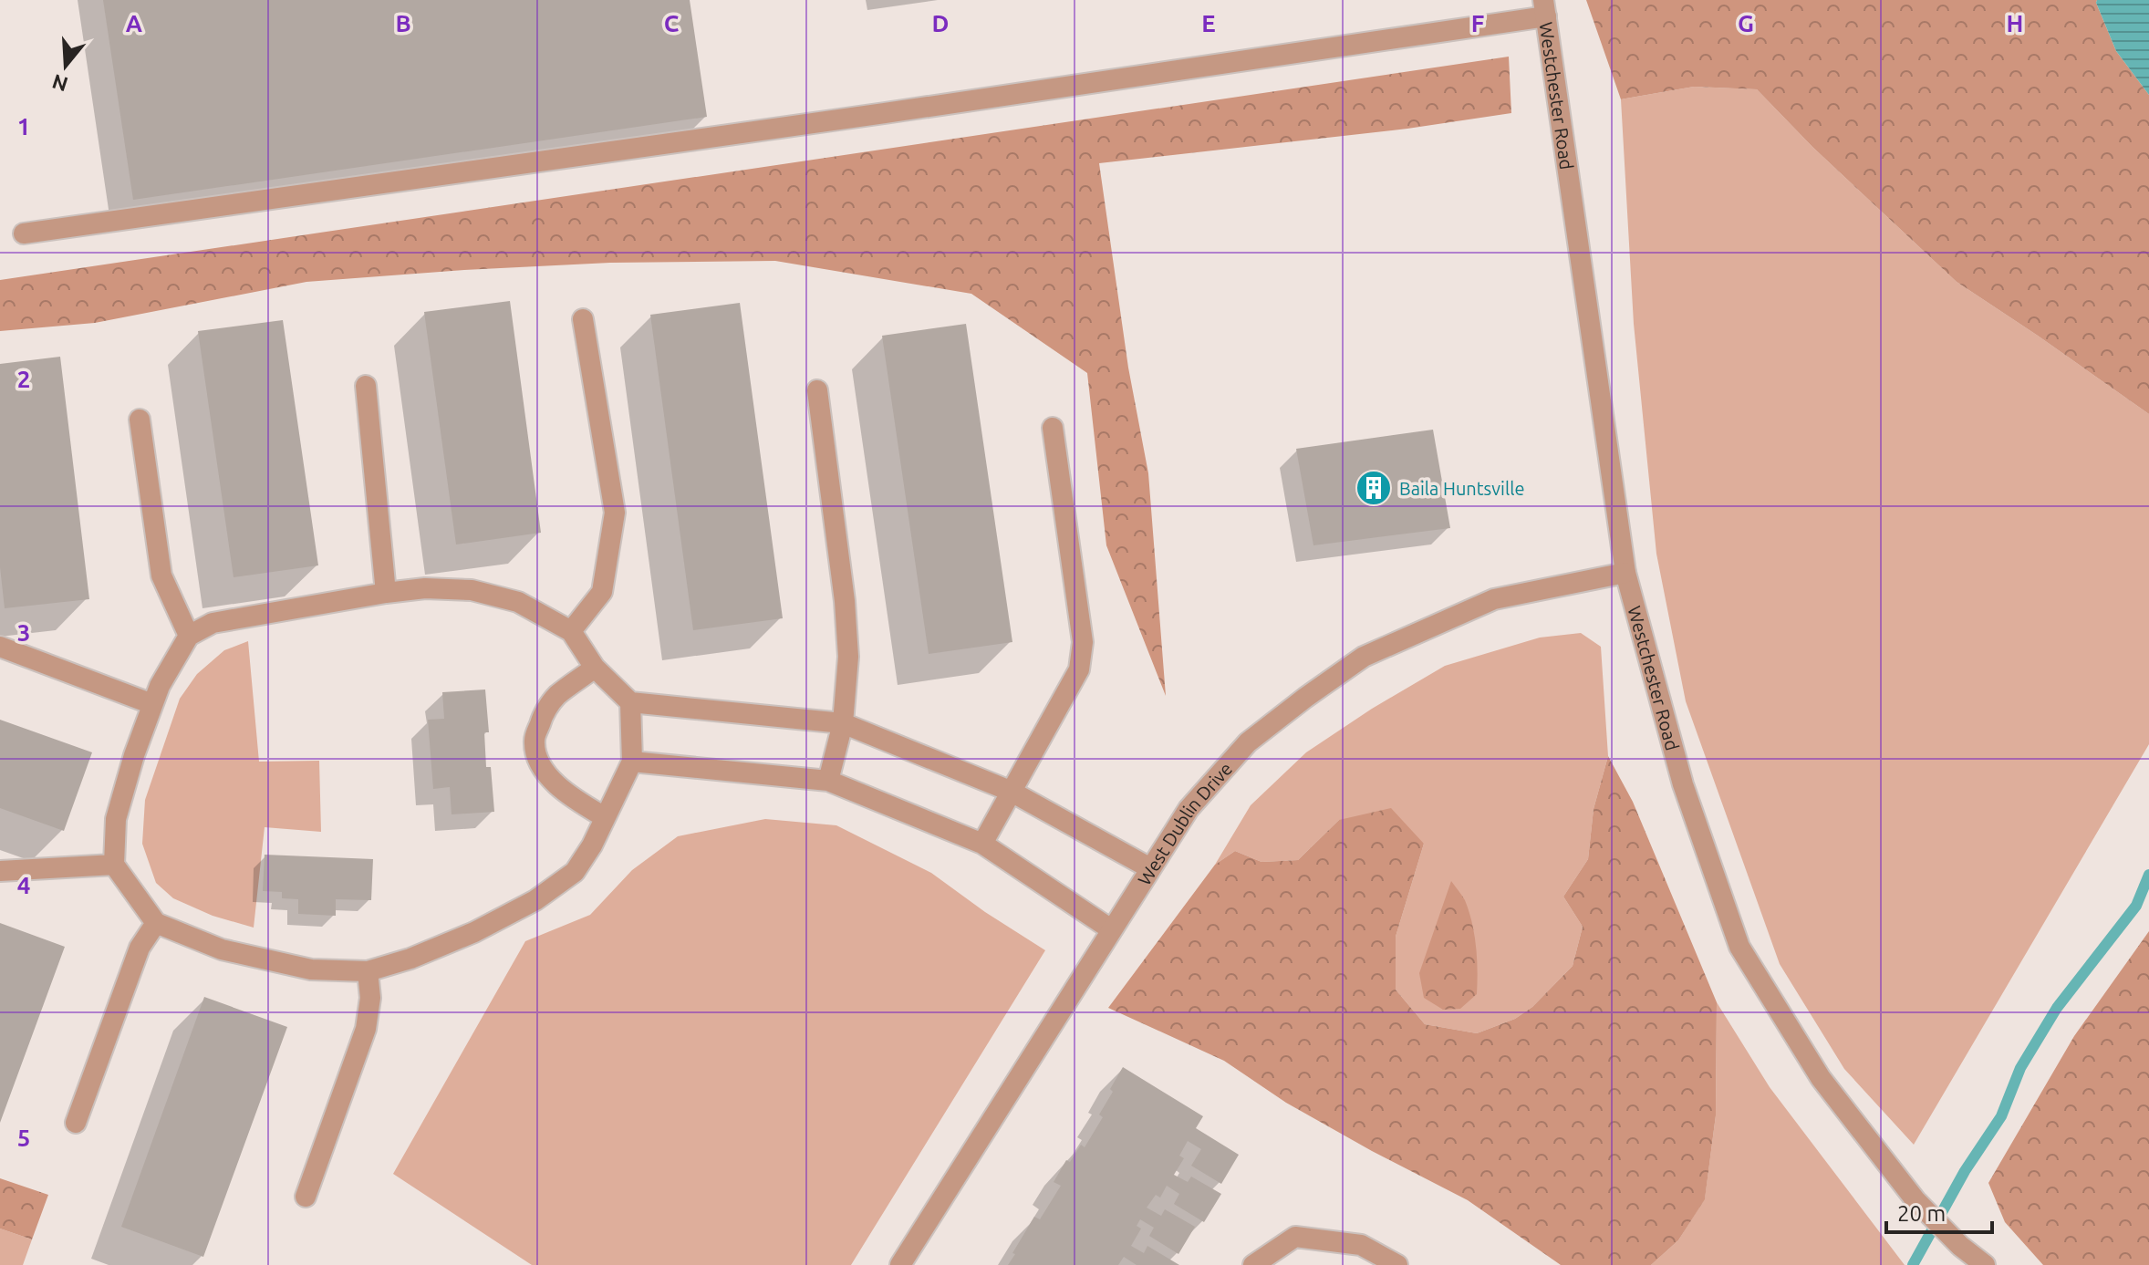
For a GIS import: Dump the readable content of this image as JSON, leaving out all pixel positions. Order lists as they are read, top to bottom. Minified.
{"streets":{"street":["Westchester Road","West Dublin Drive"]},"crossings":[["Westchester Road","West Dublin Drive"]],"places":{"building":["Baila Huntsville"]},"scale_bar":"20 m","north":"bottom","grid":{"columns":["A","B","C","D","E","F","G","H"],"rows":["1","2","3","4","5"]}}
